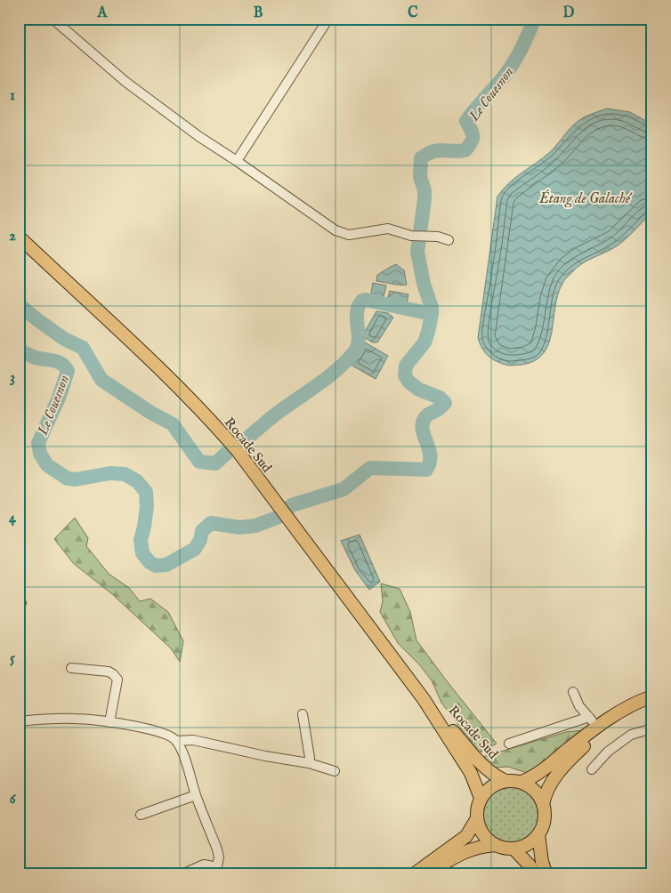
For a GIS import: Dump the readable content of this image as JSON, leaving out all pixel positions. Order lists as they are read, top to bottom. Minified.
{"streets":{"main road":["Rocade Sud"]},"water":["Le Couesnon","Étang de Galaché"],"grid":{"columns":["A","B","C","D"],"rows":["1","2","3","4","5","6"]}}
